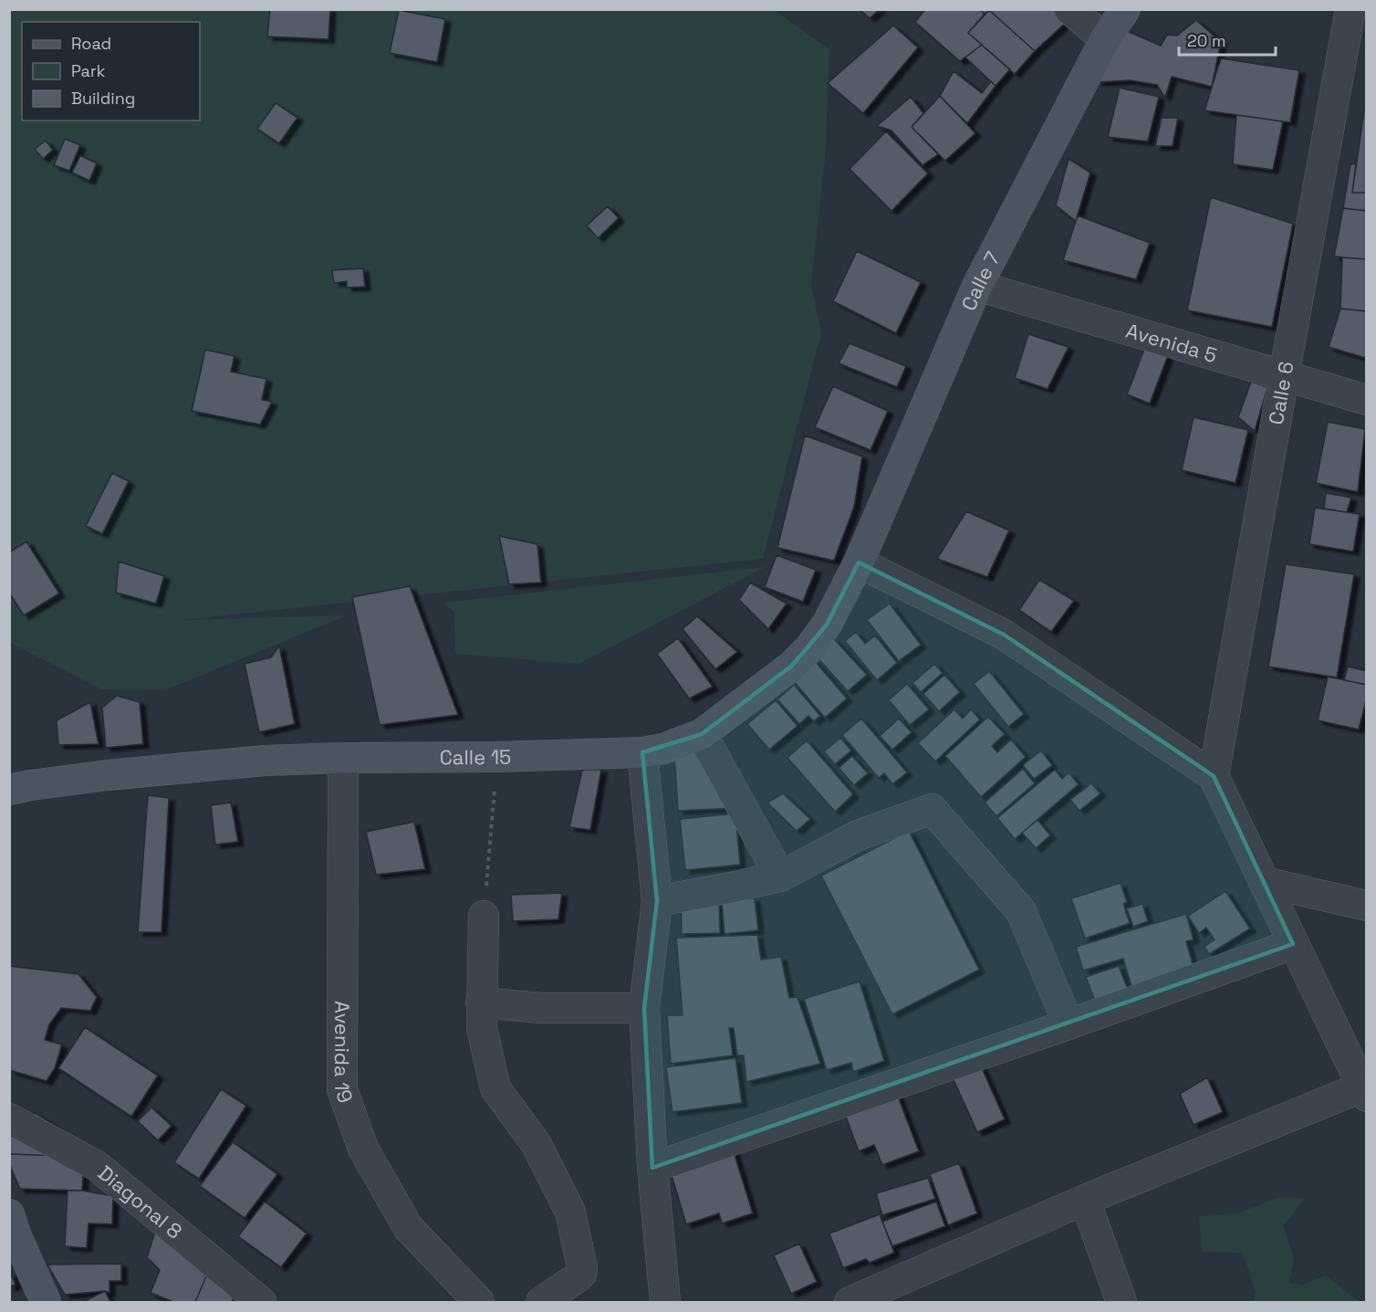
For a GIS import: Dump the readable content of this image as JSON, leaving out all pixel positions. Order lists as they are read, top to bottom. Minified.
{"streets":{"main road":["Calle 7","Calle 15"],"street":["Avenida 5","Calle 6","Avenida 19","Diagonal 8"]},"crossings":[["Calle 7","Avenida 5"],["Calle 7","Calle 15"],["Avenida 5","Calle 6"],["Calle 15","Avenida 19"]],"legend":["Road","Park","Building"],"scale_bar":"20 m"}
